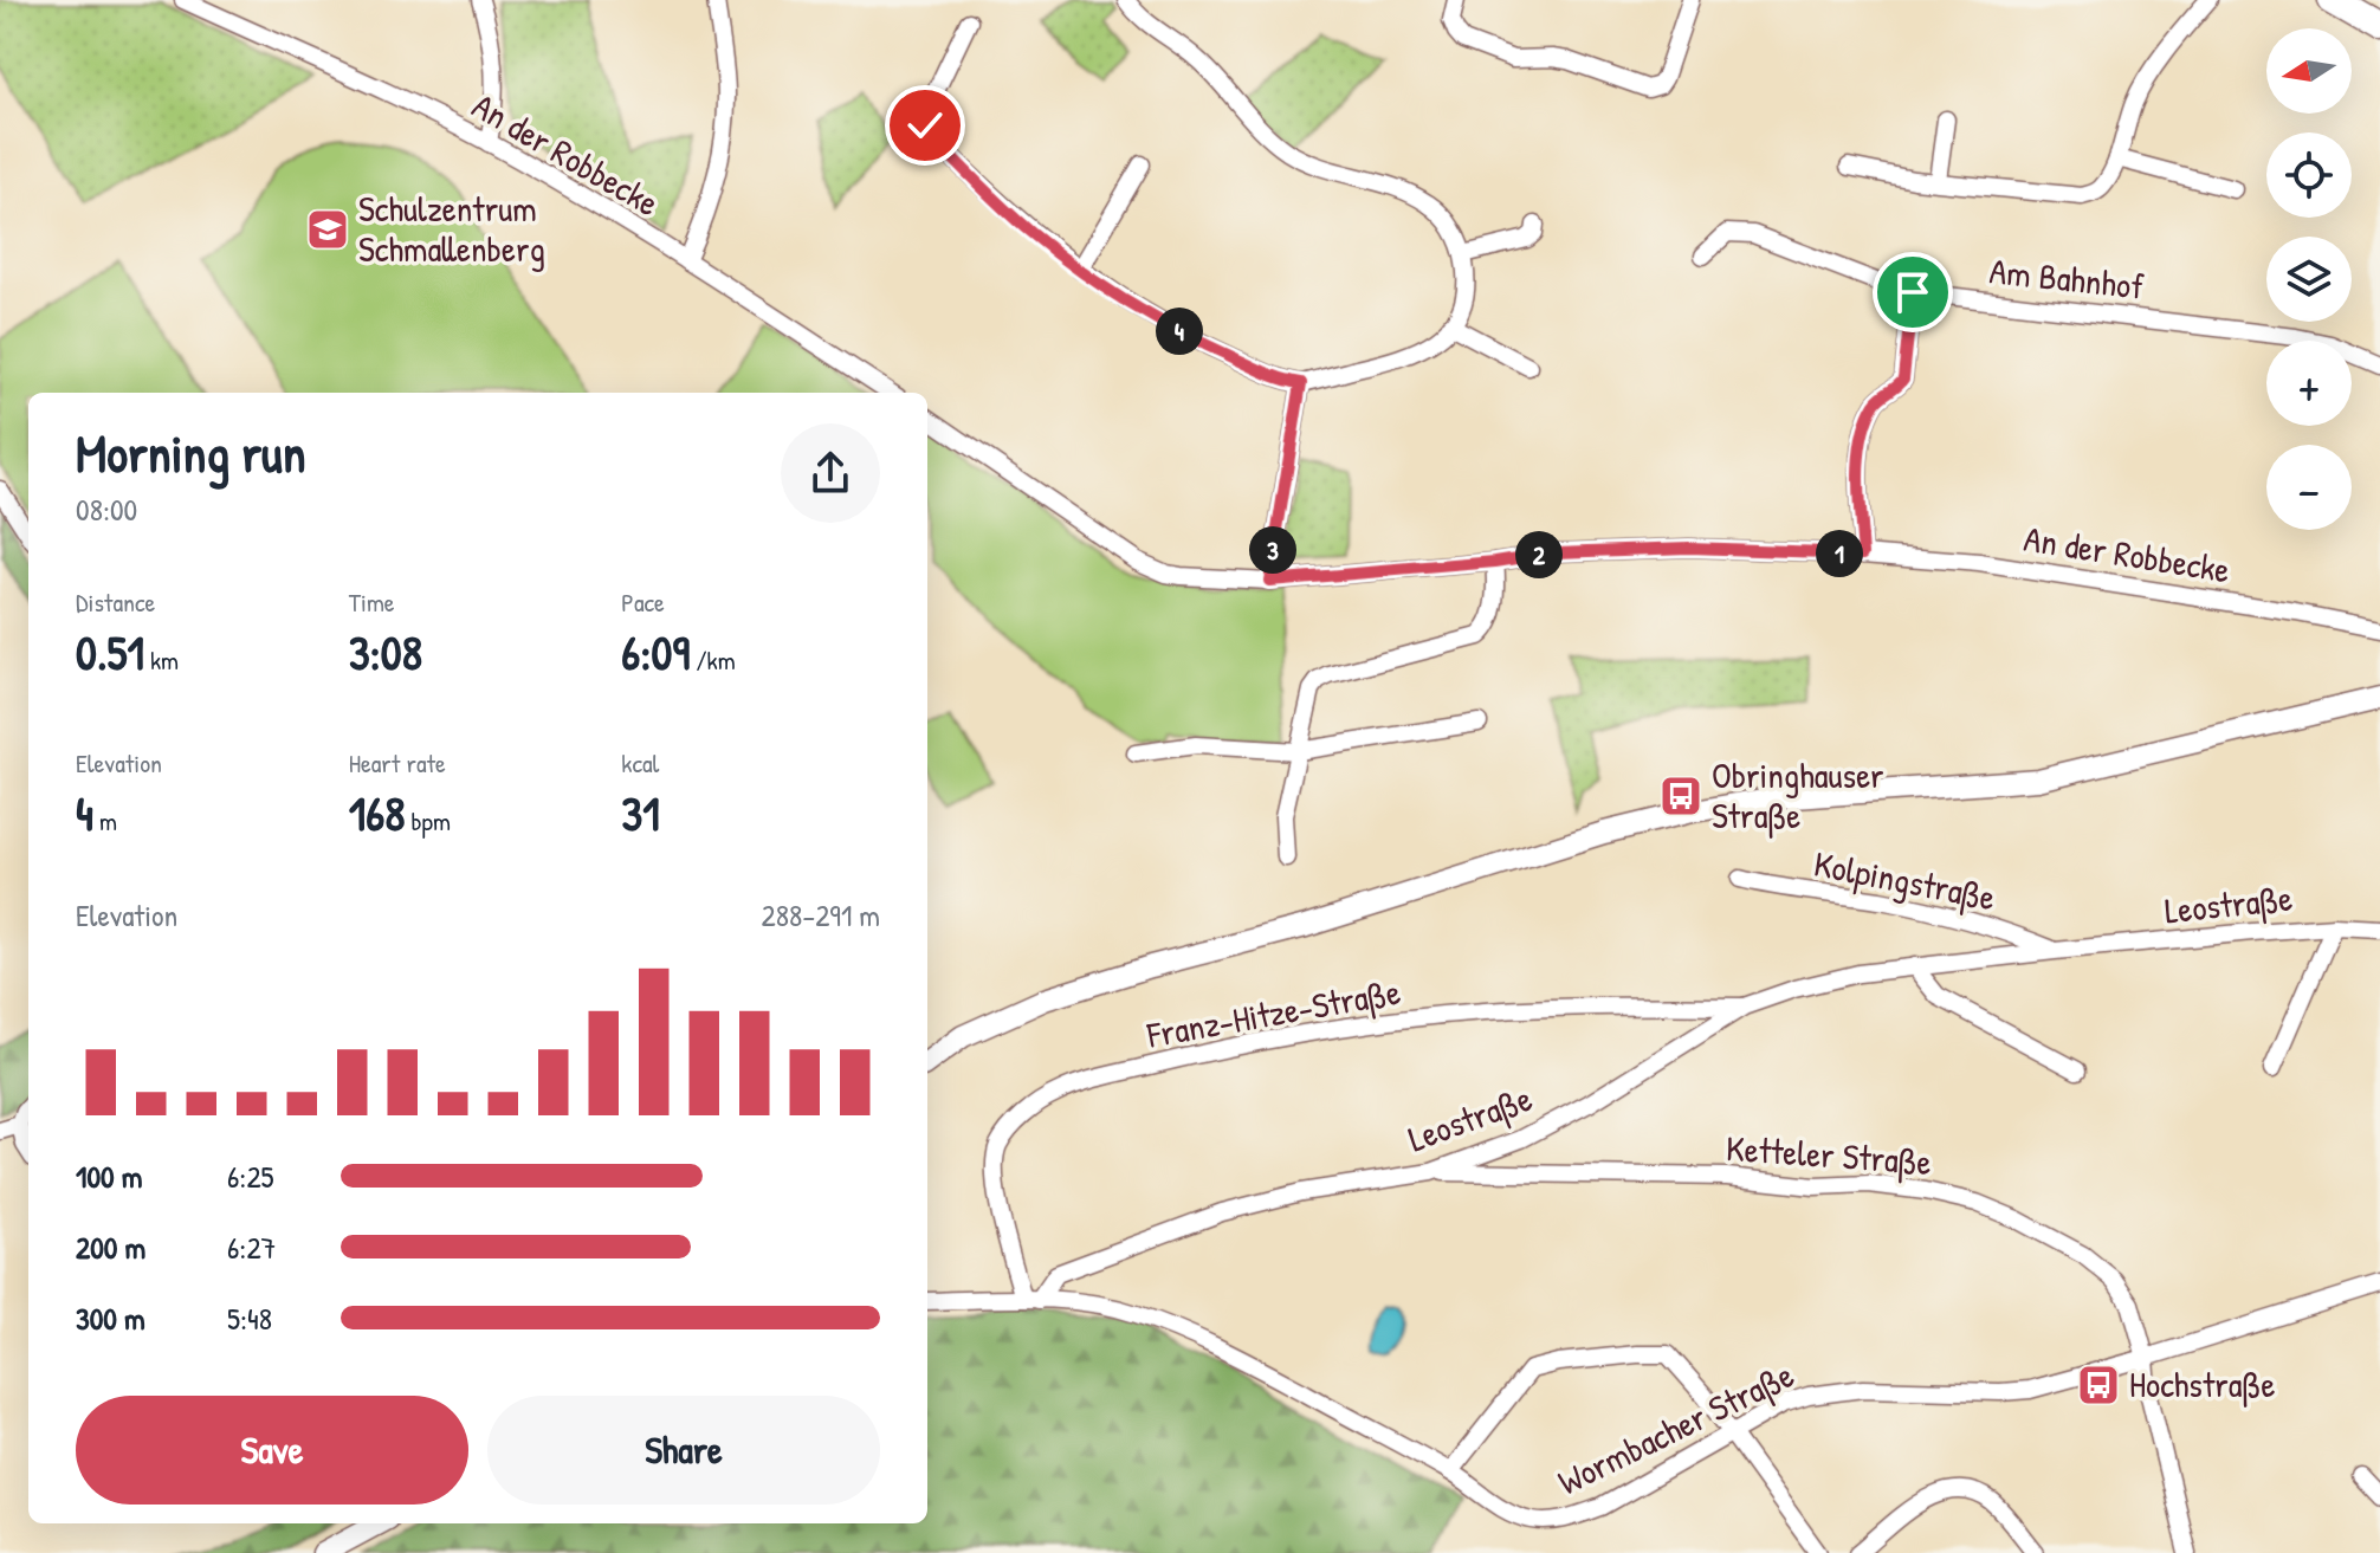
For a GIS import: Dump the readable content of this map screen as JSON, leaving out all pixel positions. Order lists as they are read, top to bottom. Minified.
{"streets":{"street":["An der Robbecke","Am Bahnhof","Kolpingstraße","Leostraße","Franz-Hitze-Straße","Ketteler Straße","Wormbacher Straße"]},"crossings":[["Kolpingstraße","Leostraße"],["Leostraße","Franz-Hitze-Straße"],["Leostraße","Ketteler Straße"],["Leostraße","Wormbacher Straße"],["Franz-Hitze-Straße","Wormbacher Straße"],["Ketteler Straße","Wormbacher Straße"]],"places":{"school or university":["Schulzentrum Schmallenberg"],"bus stop":["Obringhauser Straße","Hochstraße"]},"north":"left","page":{"map_buttons":["+","−"],"pins":["4","3","1","2"],"heading":["Morning run","08:00"],"stats":[["Distance","0.51 km"],["Time","3:08"],["Pace","6:09 /km"],["Elevation","4 m"],["Heart rate","168 bpm"],["kcal","31"]],"chart":["Elevation","288–291 m"],"list":[{"name":"100 m","note":"6:25"},{"name":"200 m","note":"6:27"},{"name":"300 m","note":"5:48"}],"buttons":["Save","Share"]}}
